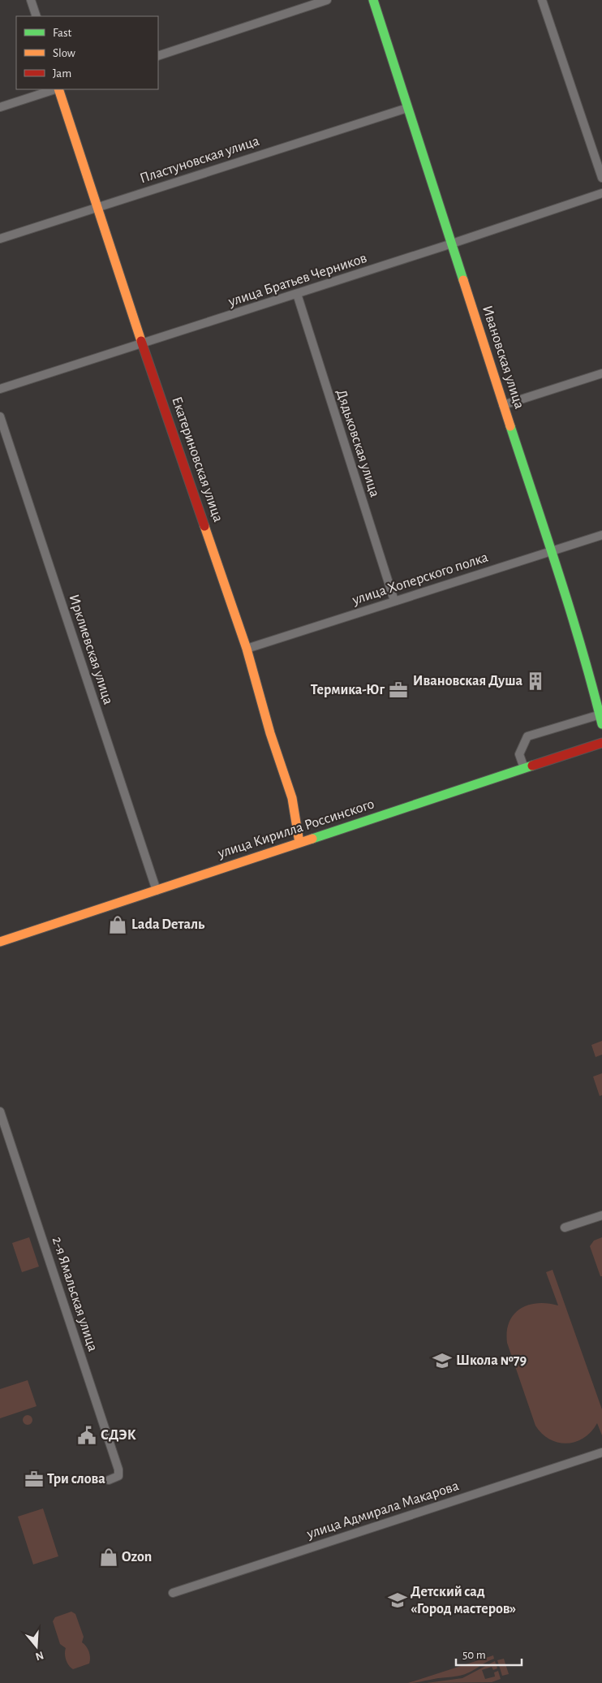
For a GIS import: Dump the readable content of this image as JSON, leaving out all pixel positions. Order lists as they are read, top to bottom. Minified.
{"streets":{"street":["Пластуновская улица","улица Братьев Черников","Ивановская улица","Дядьковская улица","Екатериновская улица","улица Хоперского полка","Ирклиевская улица","улица Кирилла Россинского","2-я Ямальская улица","улица Адмирала Макарова"]},"crossings":[["Пластуновская улица","Ивановская улица"],["Пластуновская улица","Екатериновская улица"],["улица Братьев Черников","Ивановская улица"],["улица Братьев Черников","Дядьковская улица"],["улица Братьев Черников","Екатериновская улица"],["Ивановская улица","улица Хоперского полка"],["Дядьковская улица","улица Хоперского полка"],["Екатериновская улица","улица Хоперского полка"],["Екатериновская улица","улица Кирилла Россинского"],["Ирклиевская улица","улица Кирилла Россинского"]],"places":{"building":["Ивановская Душа"],"office":["Термика-Юг","Три слова"],"shop":["Lada Dеталь","Ozon"],"school or university":["Школа №79","Детский сад «Город мастеров»"],"public building":["СДЭК"]},"legend":["Fast","Slow","Jam"],"scale_bar":"50 m","north":"bottom"}
